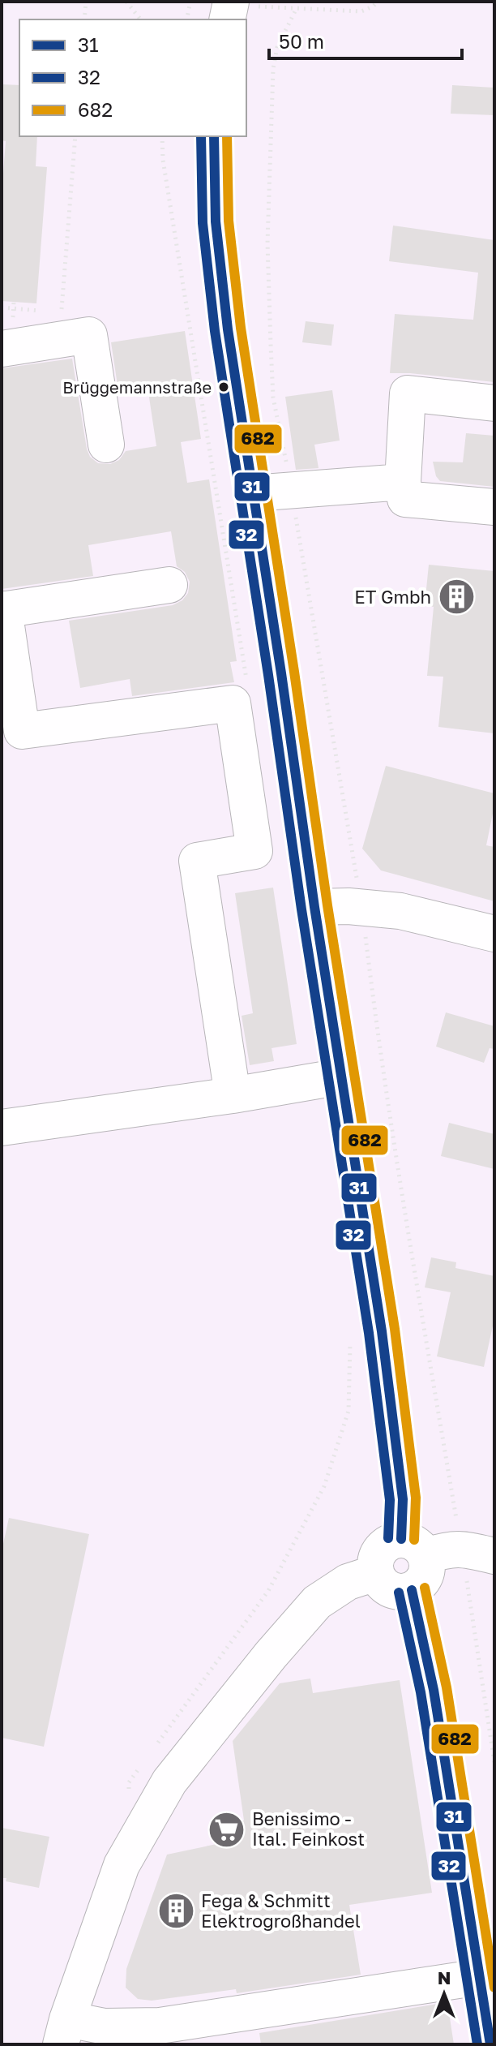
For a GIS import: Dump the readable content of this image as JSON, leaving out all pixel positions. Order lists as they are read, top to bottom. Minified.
{"places":{"other":["Brüggemannstraße"],"building":["ET Gmbh","Fega & Schmitt Elektrogroßhandel"],"supermarket":["Benissimo - Ital. Feinkost"]},"lines":["transit line 31","transit line 32","transit line 682"],"legend":["31","32","682"],"scale_bar":"50 m","north":"top"}
